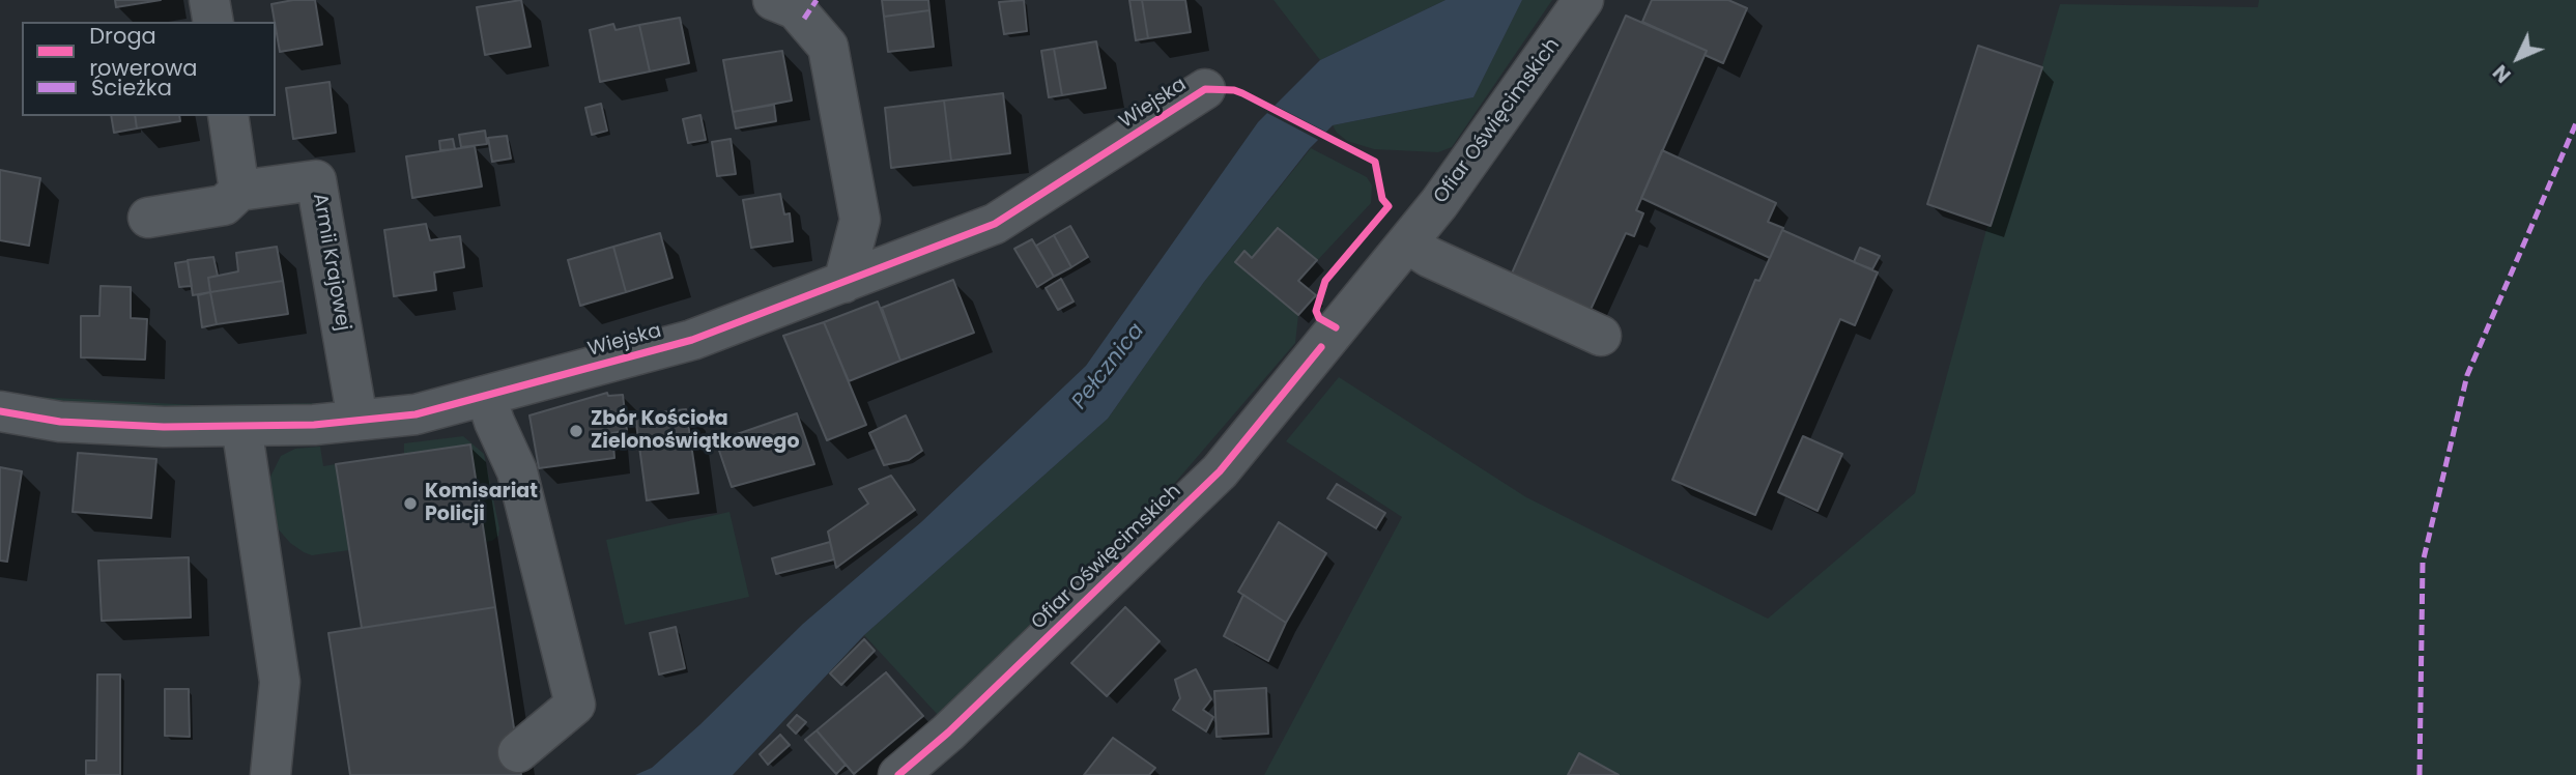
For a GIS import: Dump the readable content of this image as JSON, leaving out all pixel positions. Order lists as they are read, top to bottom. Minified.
{"streets":{"street":["Wiejska","Ofiar Oświęcimskich","Armii Krajowej"]},"crossings":[["Wiejska","Armii Krajowej"]],"water":["Pełcznica"],"places":["Zbór Kościoła Zielonoświątkowego","Komisariat Policji"],"legend":["Droga rowerowa","Ścieżka"],"north":"bottom left"}
